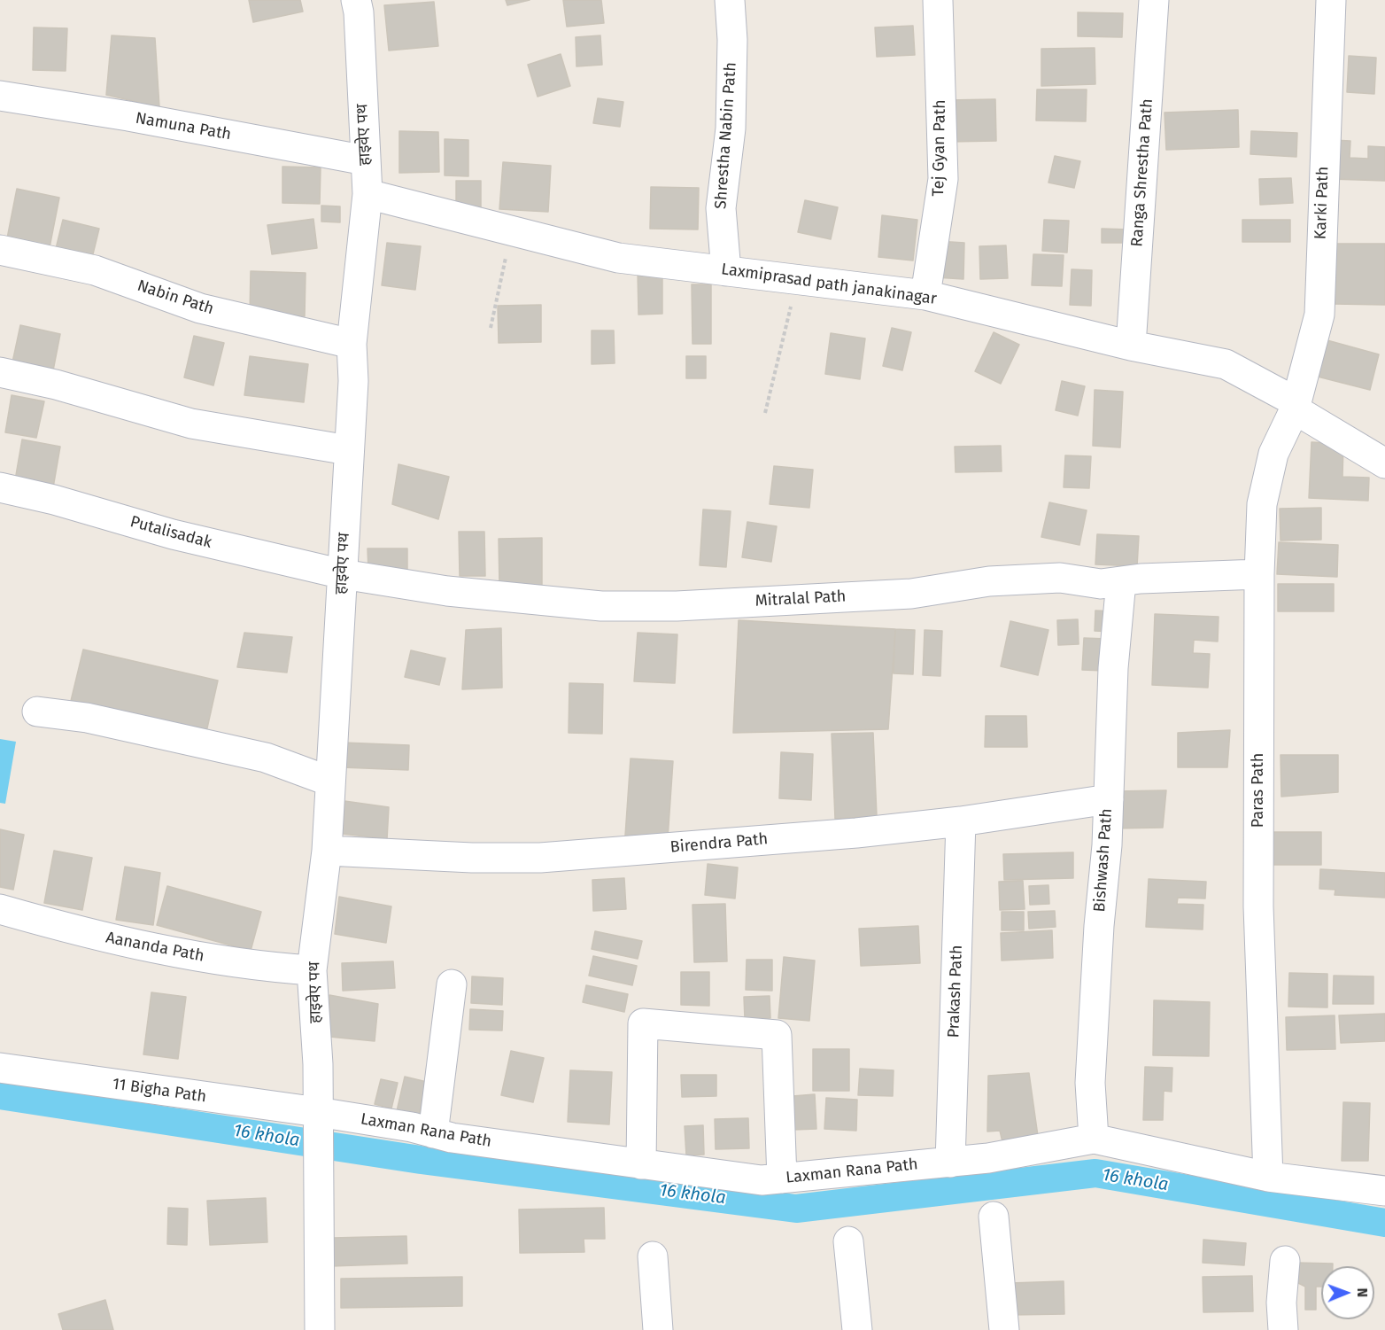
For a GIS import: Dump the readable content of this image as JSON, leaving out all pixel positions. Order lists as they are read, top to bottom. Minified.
{"streets":{"street":["Namuna Path","हाइवेए पथ","Shrestha Nabin Path","Tej Gyan Path","Ranga Shrestha Path","Karki Path","Laxmiprasad path janakinagar","Nabin Path","Putalisadak","Mitralal Path","Paras Path","Birendra Path","Bishwash Path","Aananda Path","Prakash Path","11 Bigha Path","Laxman Rana Path"]},"crossings":[["Namuna Path","हाइवेए पथ"],["हाइवेए पथ","Laxmiprasad path janakinagar"],["हाइवेए पथ","Nabin Path"],["हाइवेए पथ","Putalisadak"],["हाइवेए पथ","Mitralal Path"],["हाइवेए पथ","Birendra Path"],["हाइवेए पथ","Aananda Path"],["हाइवेए पथ","11 Bigha Path"],["हाइवेए पथ","Laxman Rana Path"],["Shrestha Nabin Path","Laxmiprasad path janakinagar"],["Tej Gyan Path","Laxmiprasad path janakinagar"],["Ranga Shrestha Path","Laxmiprasad path janakinagar"],["Karki Path","Laxmiprasad path janakinagar"],["Karki Path","Paras Path"],["Laxmiprasad path janakinagar","Paras Path"],["Putalisadak","Mitralal Path"],["Mitralal Path","Paras Path"],["Mitralal Path","Bishwash Path"],["Paras Path","Laxman Rana Path"],["Birendra Path","Bishwash Path"],["Birendra Path","Prakash Path"],["Bishwash Path","Laxman Rana Path"],["Prakash Path","Laxman Rana Path"],["11 Bigha Path","Laxman Rana Path"]],"water":["16 khola"],"north":"right"}
